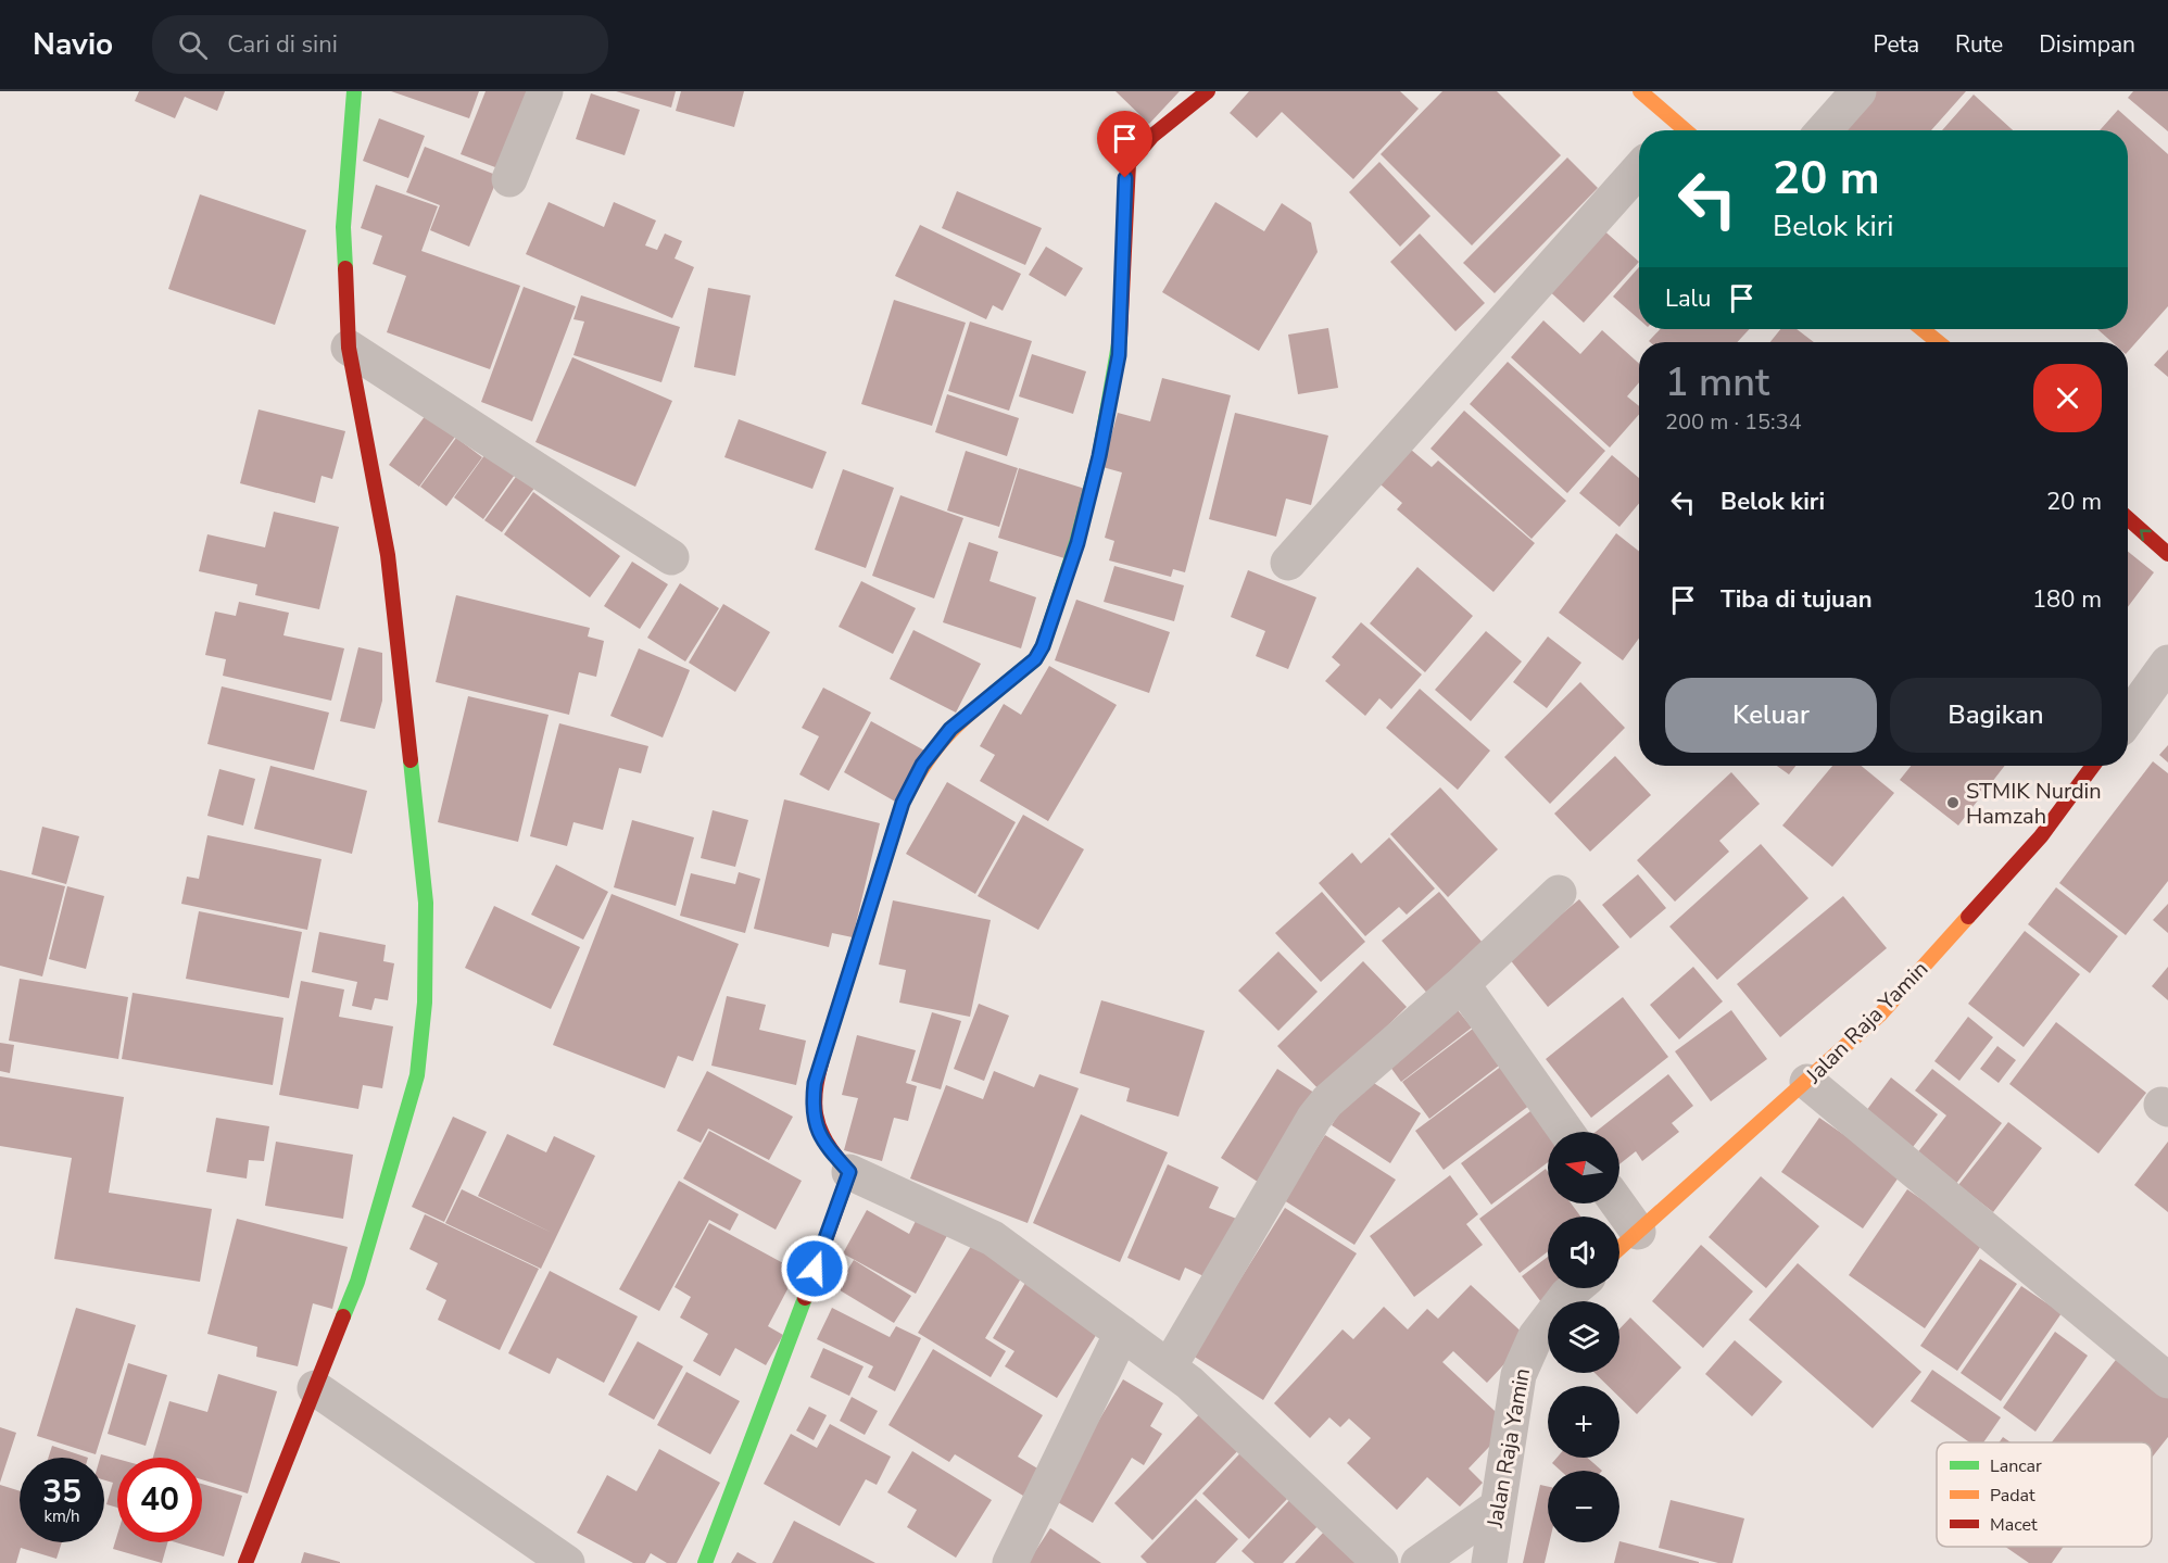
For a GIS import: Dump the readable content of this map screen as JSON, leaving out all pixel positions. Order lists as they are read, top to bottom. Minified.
{"streets":{"street":["Jalan Raja Yamin"]},"places":["STMIK Nurdin Hamzah"],"legend":["Lancar","Padat","Macet"],"north":"left","page":{"header":"Navio","search":"Cari di sini","nav":["Peta","Rute","Disimpan"],"turn":["20 m","Belok kiri"],"then":"Lalu","heading":["1 mnt","200 m · 15:34"],"list":[{"name":"Belok kiri","value":"20 m"},{"name":"Tiba di tujuan","value":"180 m"}],"buttons":["Keluar","Bagikan"],"map_buttons":["+","−"],"speed":"35 km/h","limit":"40"}}
